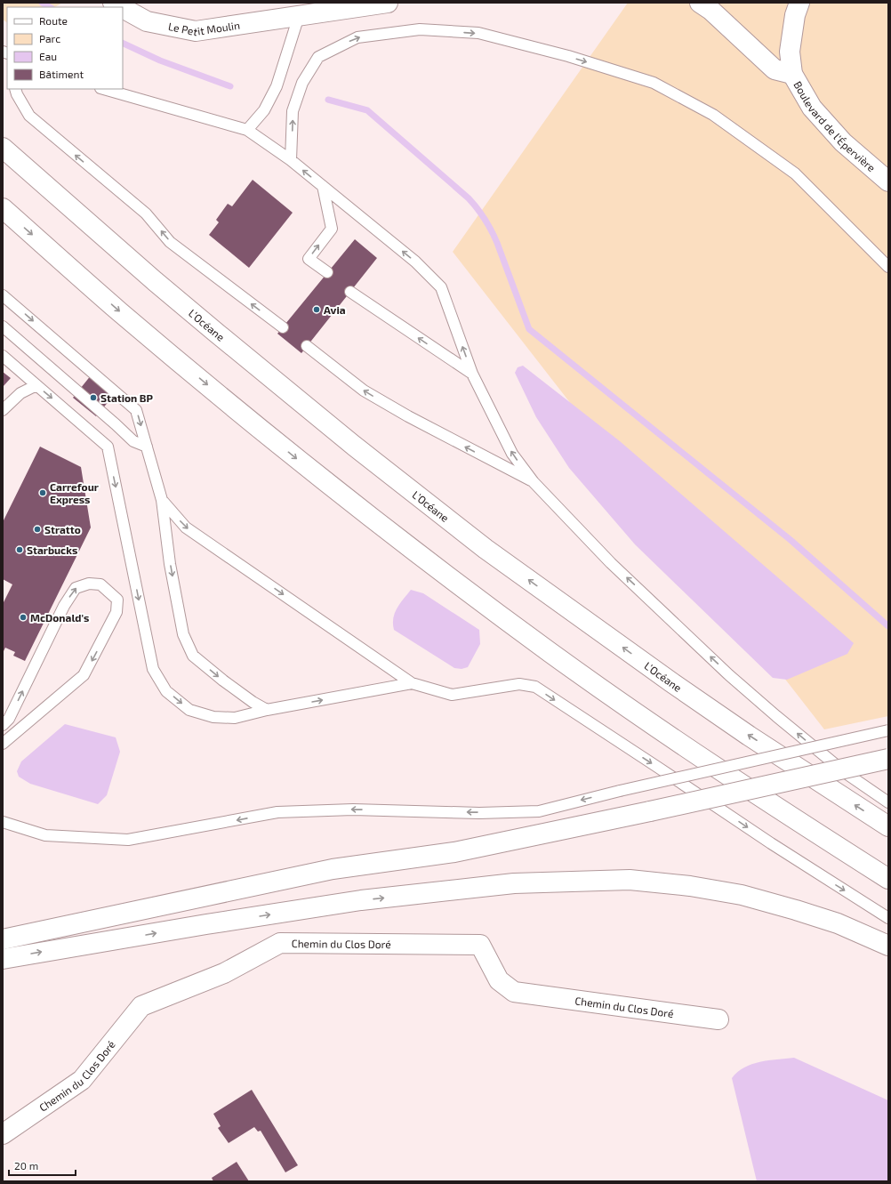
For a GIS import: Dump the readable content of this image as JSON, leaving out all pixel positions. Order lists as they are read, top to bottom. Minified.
{"streets":{"main road":["Le Petit Moulin","Boulevard de l'Épervière","L’Océane","Chemin du Clos Doré"]},"places":["Avia","Station BP","Carrefour Express","Stratto","Starbucks","McDonald's"],"legend":["Route","Parc","Eau","Bâtiment"],"scale_bar":"20 m"}
